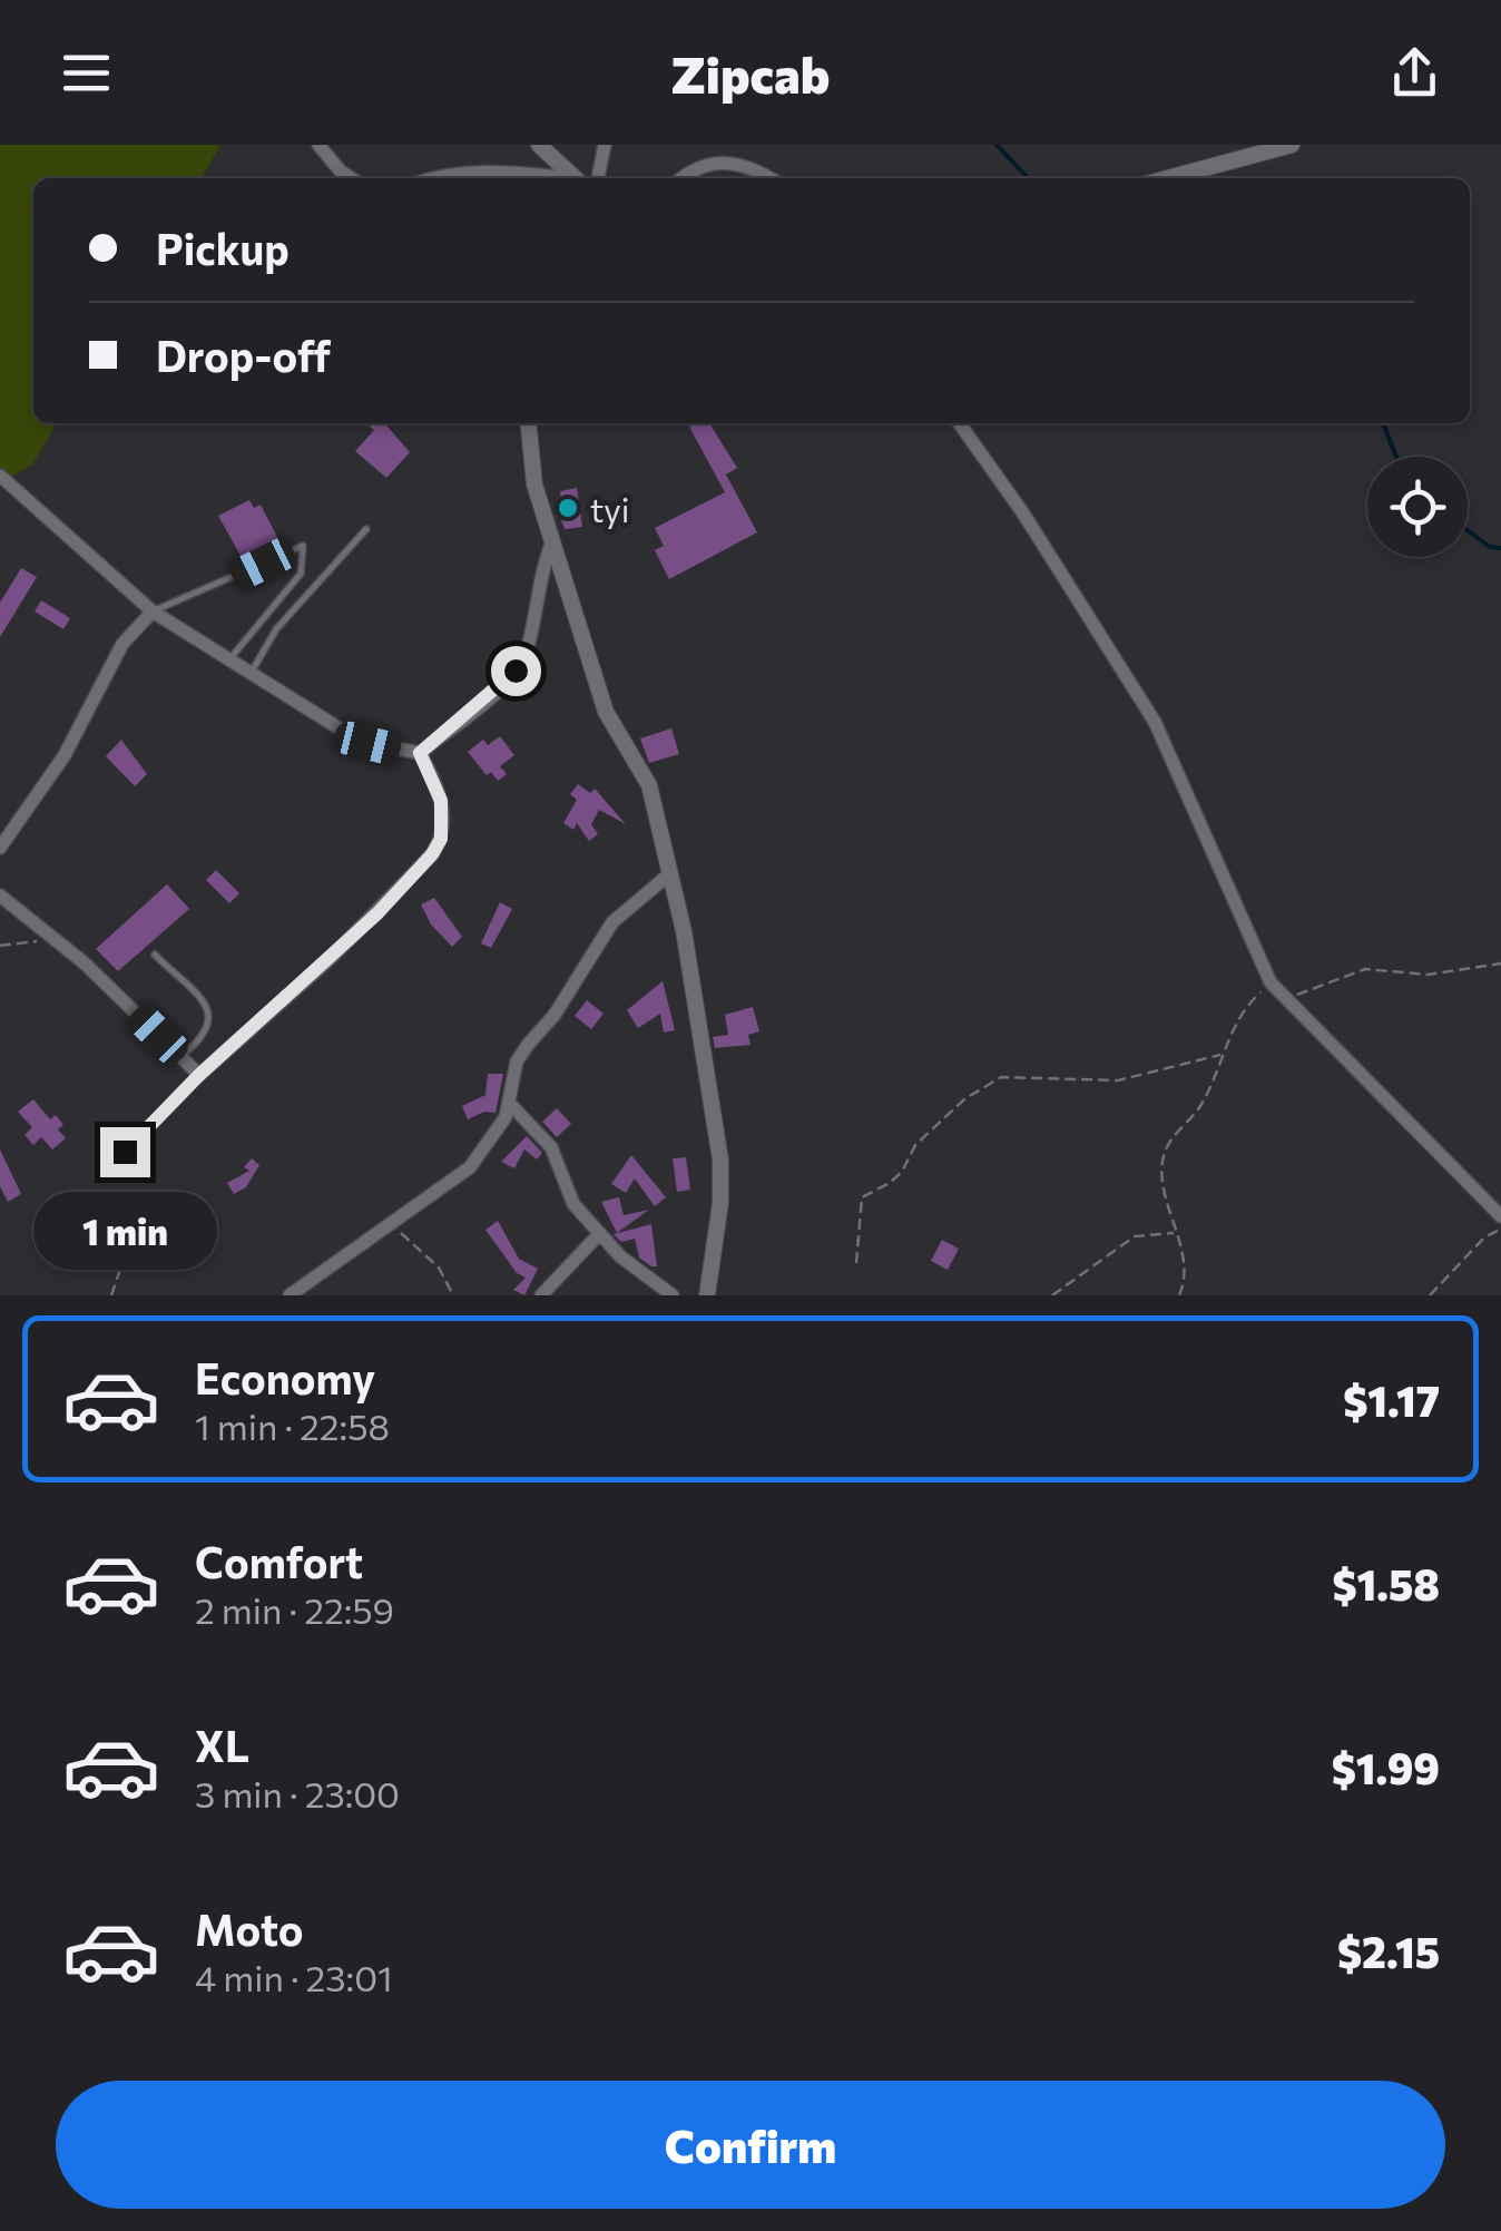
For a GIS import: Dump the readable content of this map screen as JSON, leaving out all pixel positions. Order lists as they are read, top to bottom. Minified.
{"places":["tyi"],"page":{"header":"Zipcab","banner":["Pickup","Drop-off"],"bubble":"1 min","list":[{"name":"Economy","note":"1 min · 22:58","value":"$1.17"},{"name":"Comfort","note":"2 min · 22:59","value":"$1.58"},{"name":"XL","note":"3 min · 23:00","value":"$1.99"},{"name":"Moto","note":"4 min · 23:01","value":"$2.15"}],"buttons":"Confirm"}}
